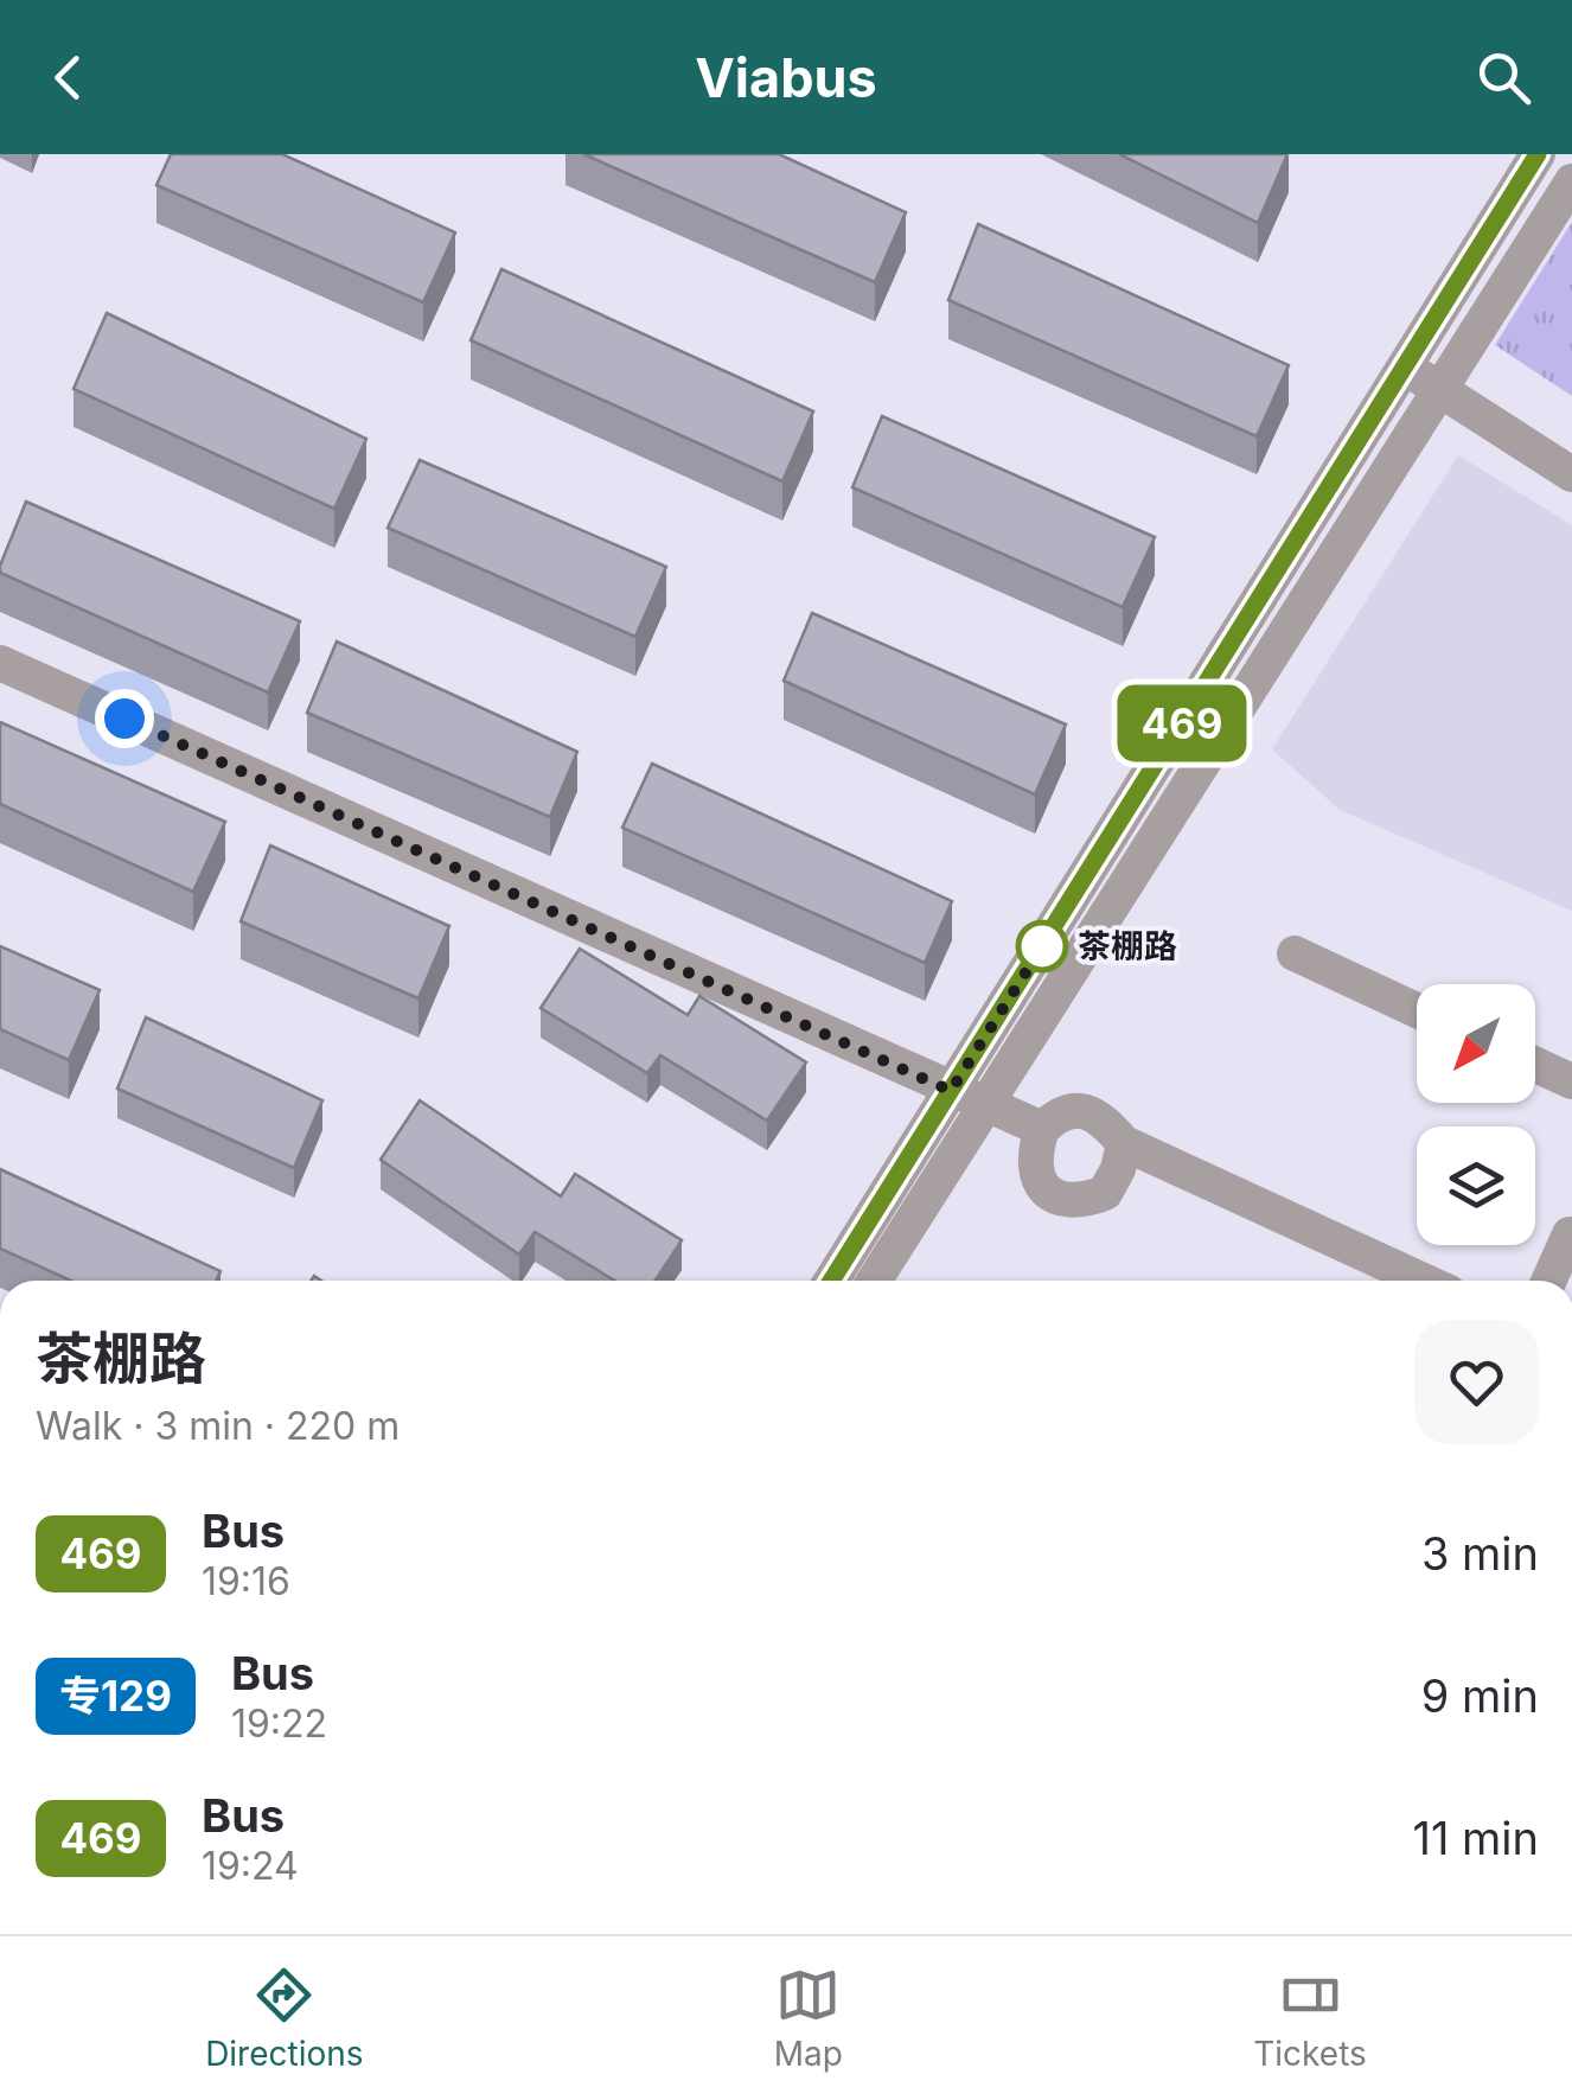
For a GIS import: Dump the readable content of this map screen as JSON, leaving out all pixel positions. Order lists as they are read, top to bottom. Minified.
{"places":["茶棚路"],"lines":["bus line 469"],"north":"bottom left","page":{"header":"Viabus","on_map":"469","heading":["茶棚路","Walk · 3 min · 220 m"],"list":[{"mark":"469","name":"Bus","note":"19:16","value":"3 min"},{"mark":"专129","name":"Bus","note":"19:22","value":"9 min"},{"mark":"469","name":"Bus","note":"19:24","value":"11 min"}],"tabs":["Directions","Map","Tickets"]}}
